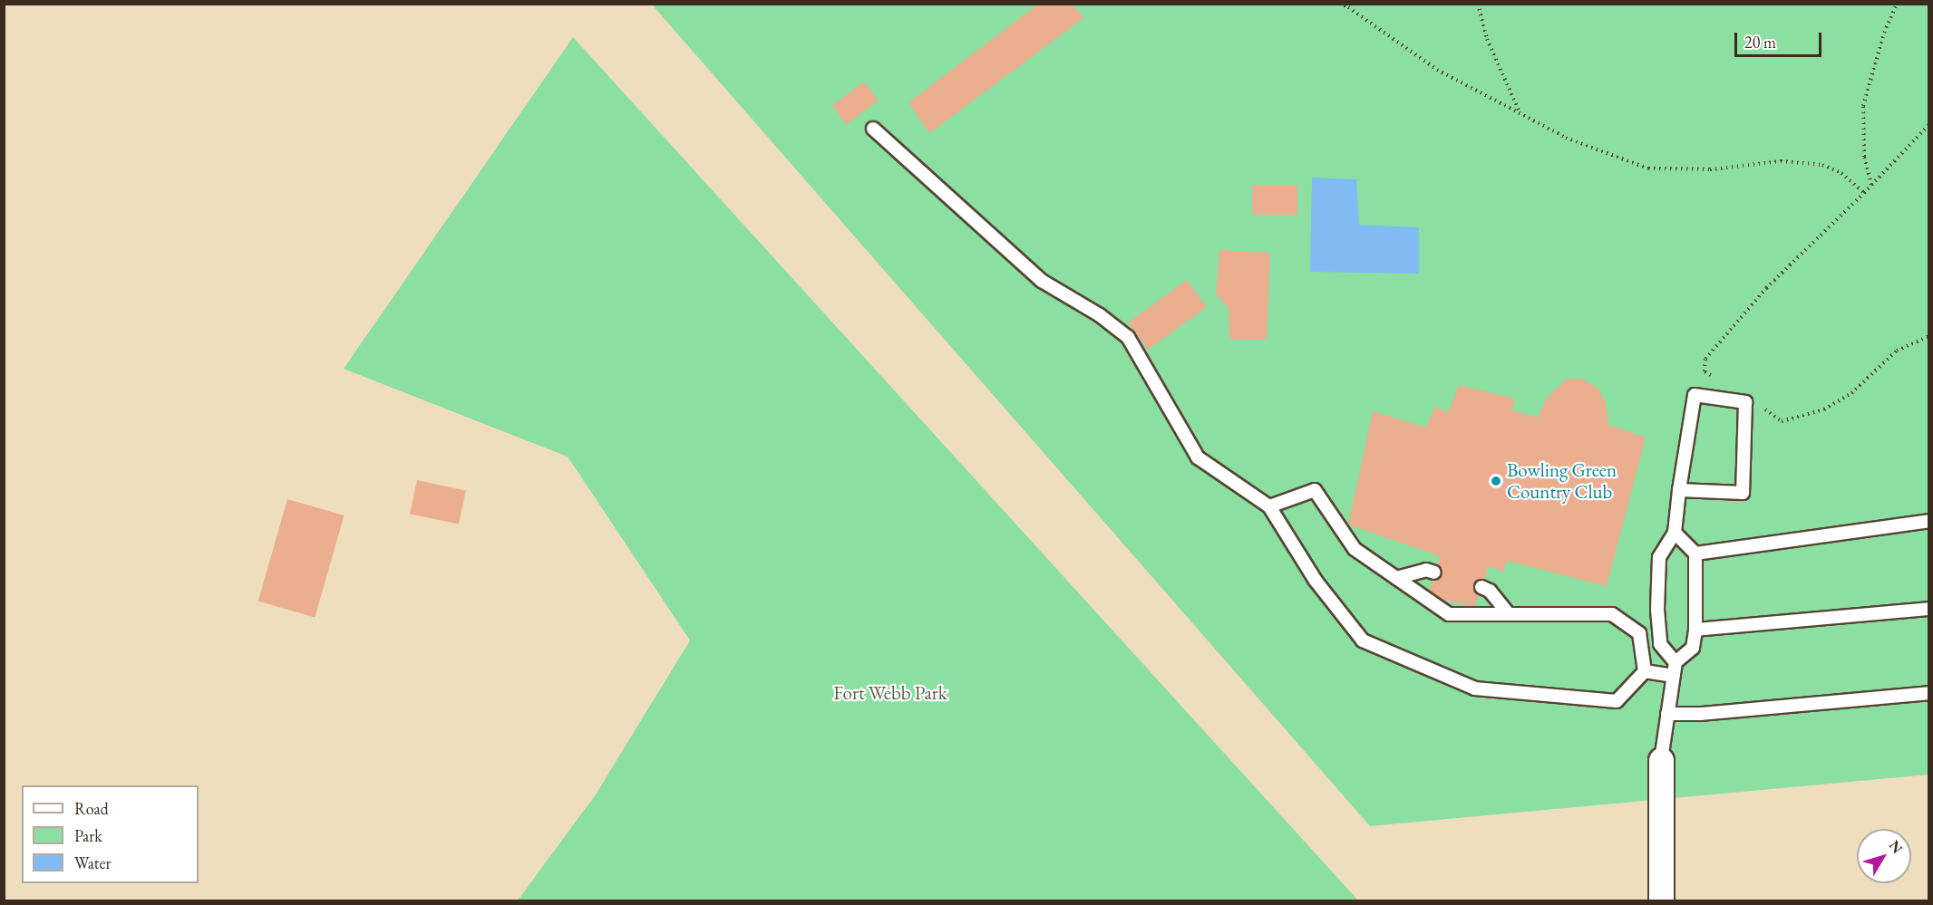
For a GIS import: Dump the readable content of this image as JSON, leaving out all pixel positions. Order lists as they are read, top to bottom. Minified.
{"parks":["Fort Webb Park"],"places":["Bowling Green Country Club"],"legend":["Road","Park","Water"],"scale_bar":"20 m","north":"top right"}
